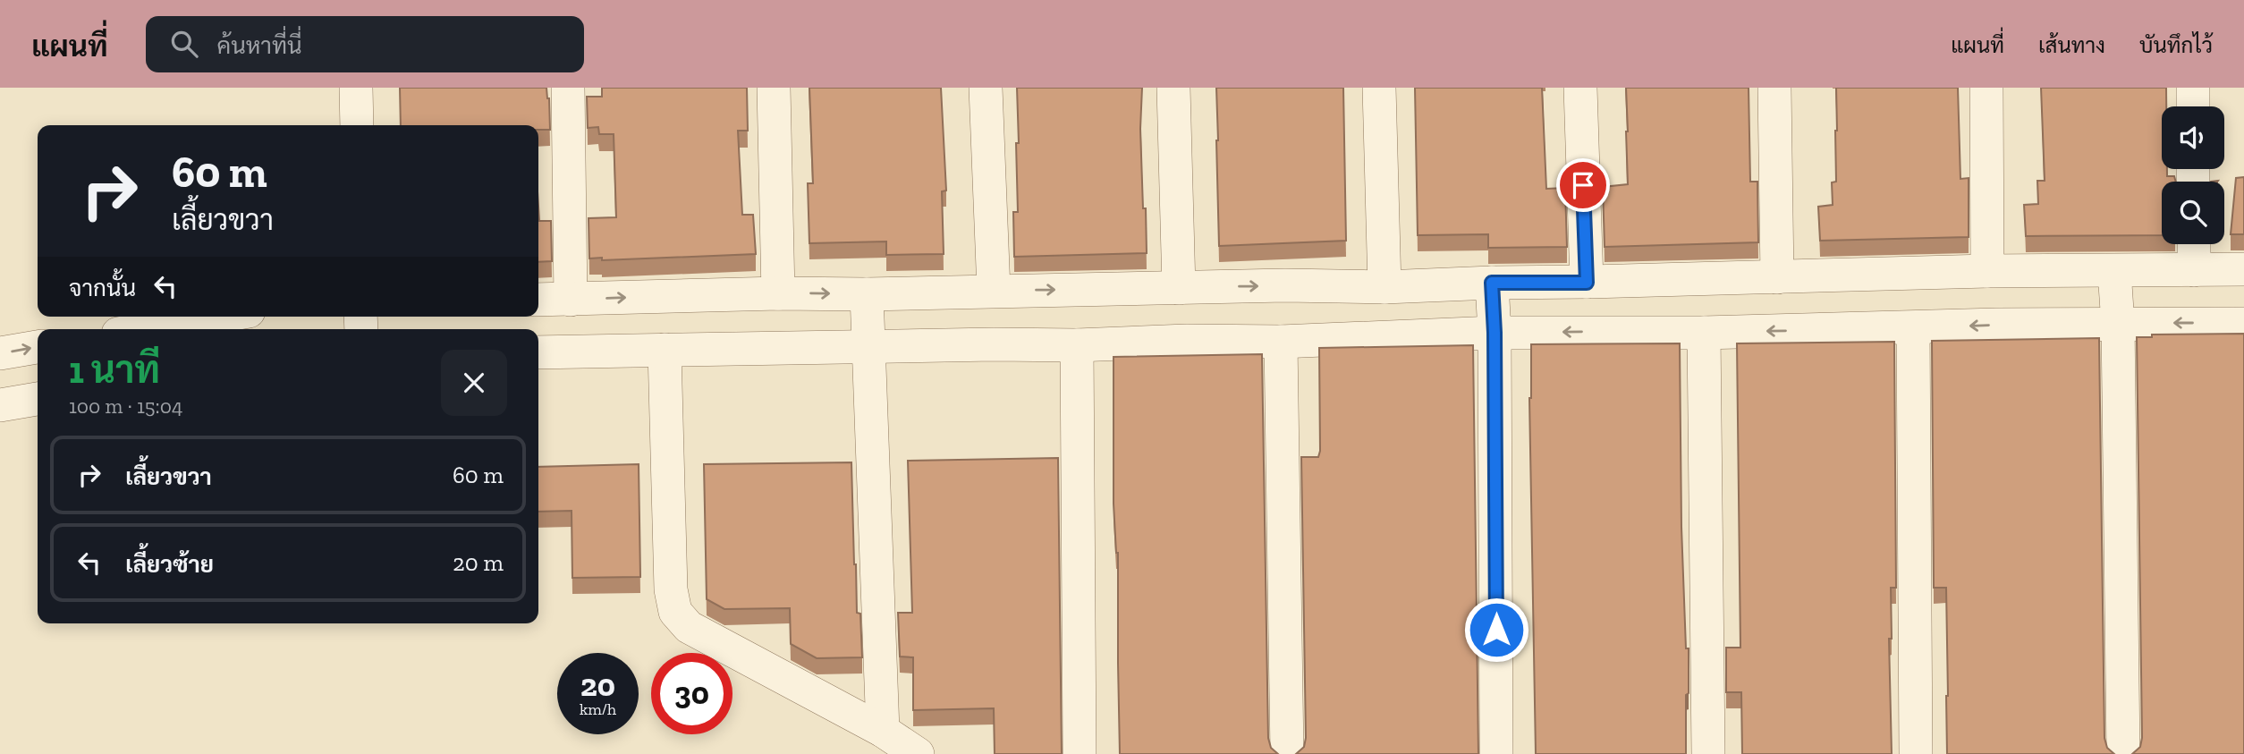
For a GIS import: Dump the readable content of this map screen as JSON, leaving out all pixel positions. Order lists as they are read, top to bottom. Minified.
{"page":{"header":"แผนที่","search":"ค้นหาที่นี่","nav":["แผนที่","เส้นทาง","บันทึกไว้"],"turn":["60 m","เลี้ยวขวา"],"then":"จากนั้น","heading":["1 นาที","100 m · 15:04"],"list":[{"name":"เลี้ยวขวา","value":"60 m"},{"name":"เลี้ยวซ้าย","value":"20 m"}],"speed":"20 km/h","limit":"30"}}
